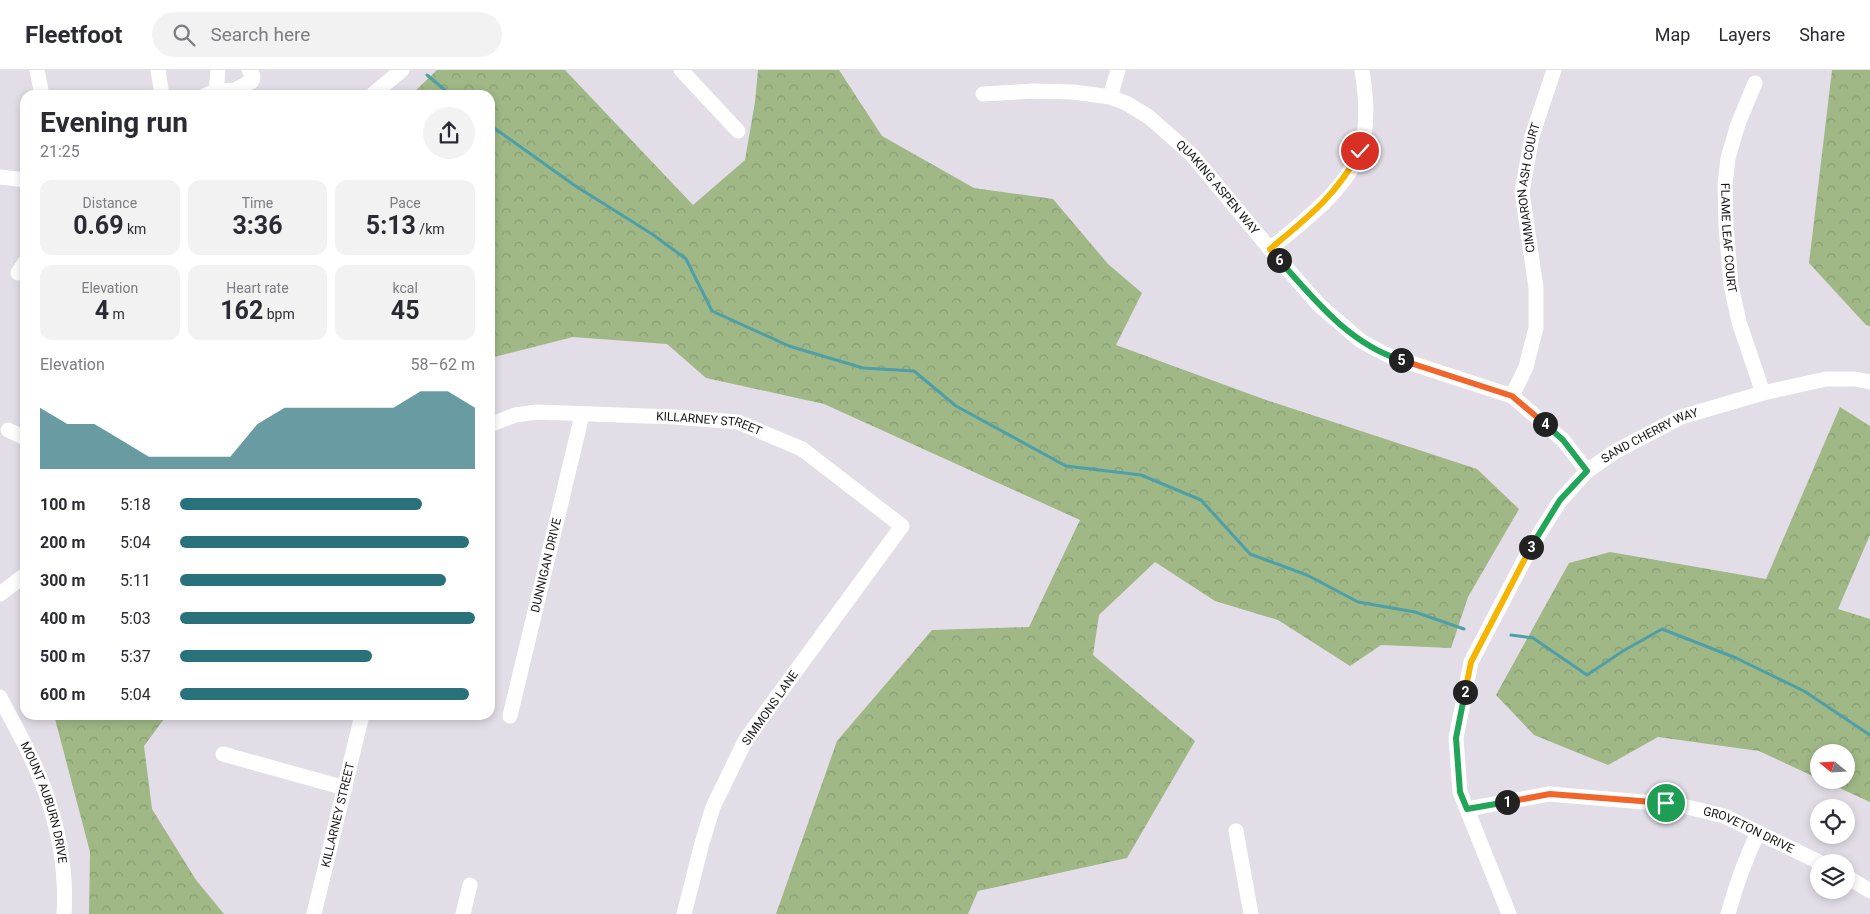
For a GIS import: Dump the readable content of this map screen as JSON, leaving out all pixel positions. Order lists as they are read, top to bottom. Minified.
{"streets":{"street":["QUAKING ASPEN WAY","CIMMARON ASH COURT","FLAME LEAF COURT","KILLARNEY STREET","SAND CHERRY WAY","DUNNIGAN DRIVE","SIMMONS LANE","MOUNT AUBURN DRIVE","GROVETON DRIVE"]},"crossings":[["QUAKING ASPEN WAY","CIMMARON ASH COURT"],["QUAKING ASPEN WAY","SAND CHERRY WAY"],["FLAME LEAF COURT","SAND CHERRY WAY"],["KILLARNEY STREET","DUNNIGAN DRIVE"],["KILLARNEY STREET","SIMMONS LANE"],["SAND CHERRY WAY","GROVETON DRIVE"]],"north":"left","page":{"header":"Fleetfoot","search":"Search here","nav":["Map","Layers","Share"],"heading":["Evening run","21:25"],"stats":[["Distance","0.69 km"],["Time","3:36"],["Pace","5:13 /km"],["Elevation","4 m"],["Heart rate","162 bpm"],["kcal","45"]],"pins":["6","5","4","3","2","1"],"chart":["Elevation","58–62 m"],"list":[{"name":"100 m","note":"5:18"},{"name":"200 m","note":"5:04"},{"name":"300 m","note":"5:11"},{"name":"400 m","note":"5:03"},{"name":"500 m","note":"5:37"},{"name":"600 m","note":"5:04"}]}}
